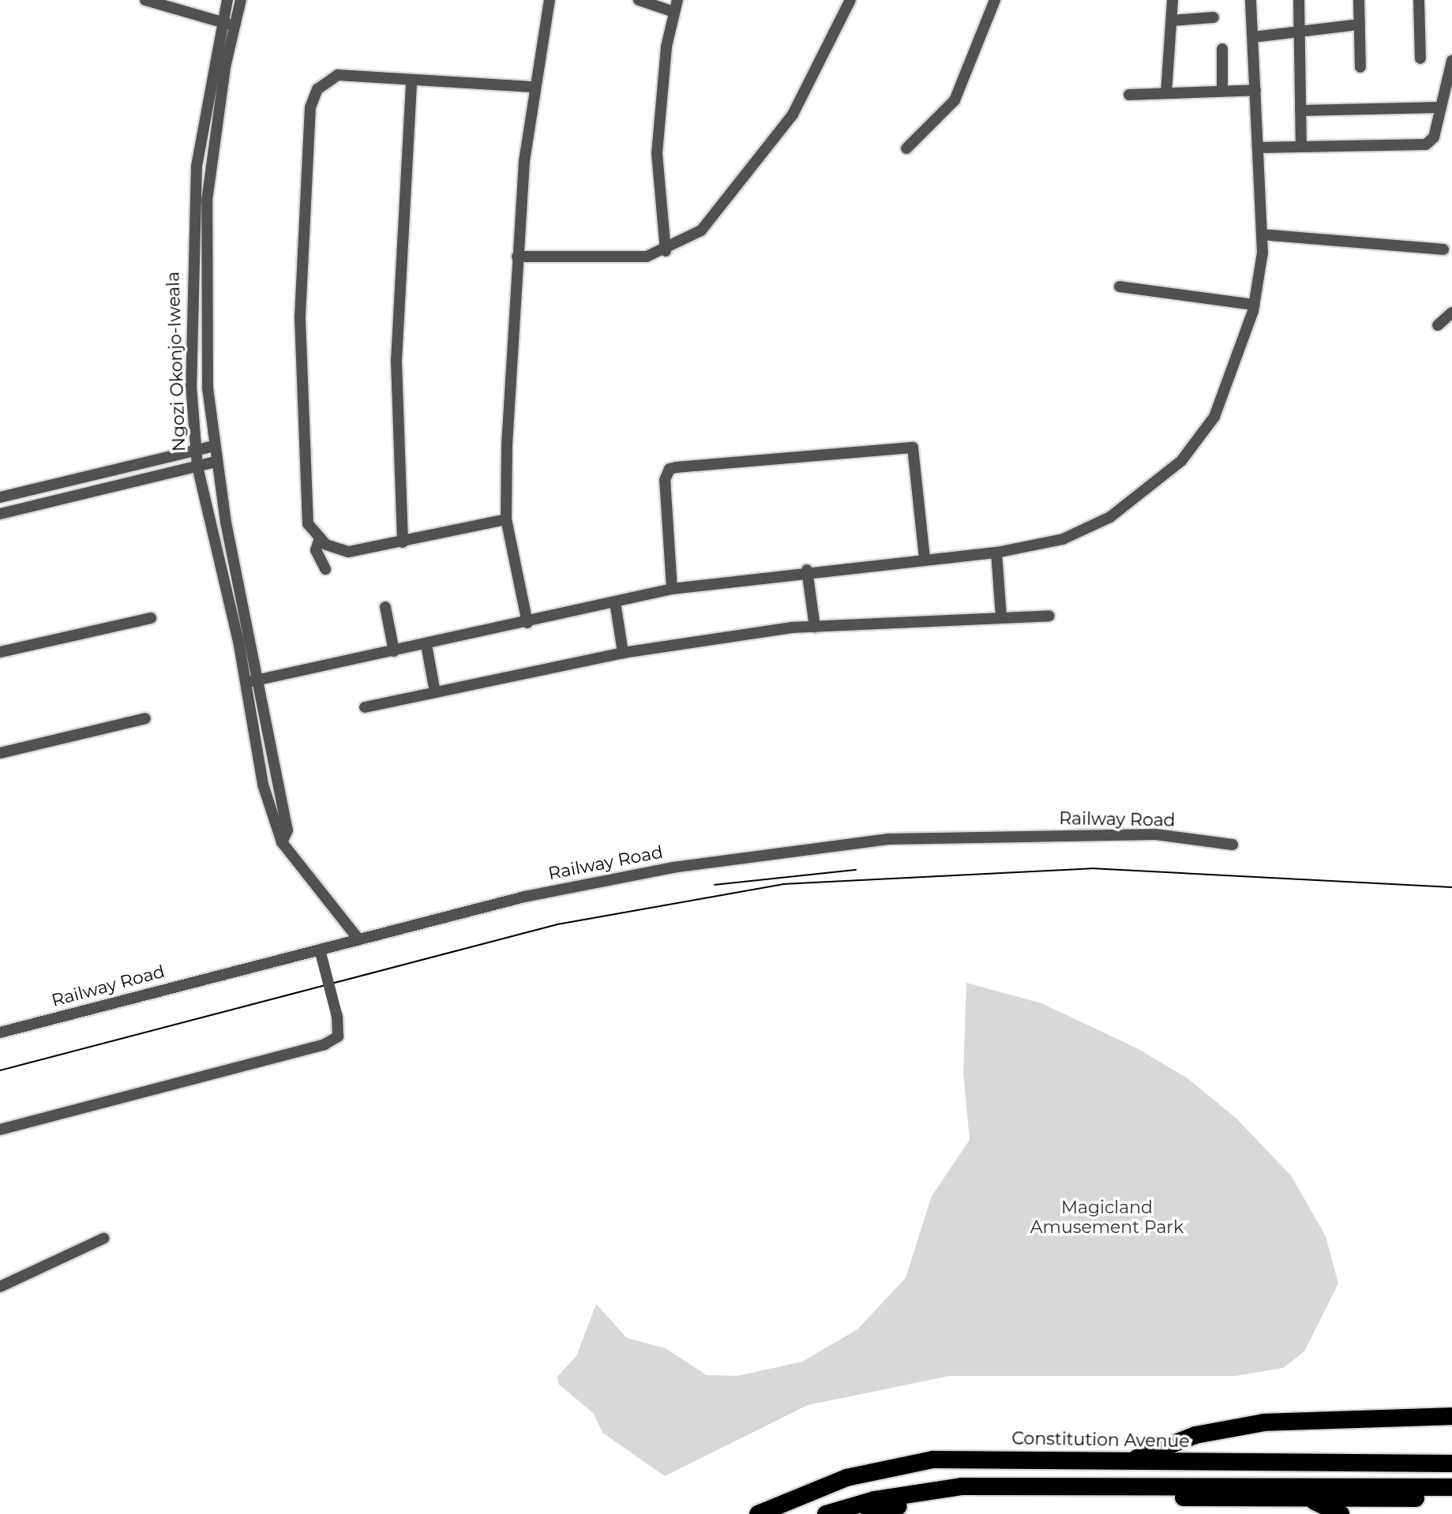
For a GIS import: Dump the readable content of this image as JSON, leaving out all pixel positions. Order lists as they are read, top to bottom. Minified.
{"streets":{"highway":["Constitution Avenue"],"street":["Ngozi Okonjo-Iweala","Railway Road"]},"parks":["Magicland Amusement Park"]}
